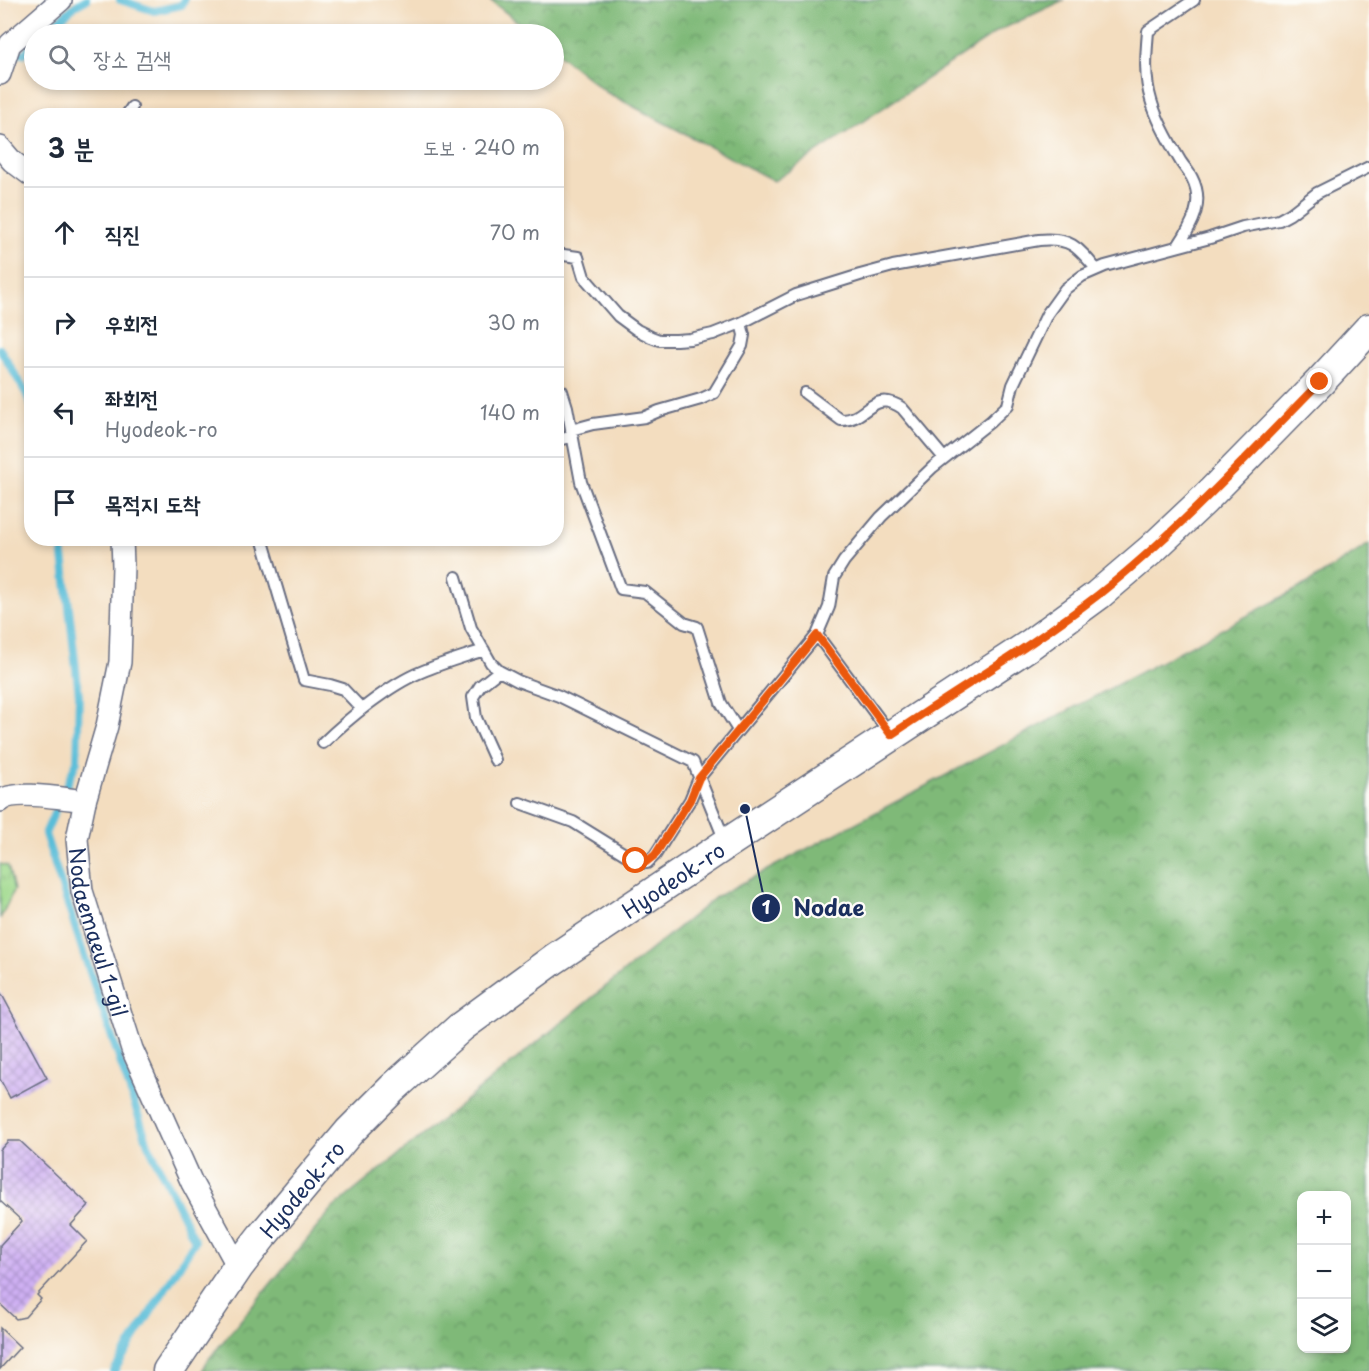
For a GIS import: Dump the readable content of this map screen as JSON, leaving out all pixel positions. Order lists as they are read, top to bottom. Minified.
{"streets":{"main road":["Hyodeok-ro"],"street":["Nodaemaeul 1-gil"]},"crossings":[["Hyodeok-ro","Nodaemaeul 1-gil"]],"places":["Nodae"],"page":{"search":"장소 검색","heading":["3 분","도보 · 240 m"],"list":[["직진","70 m"],["우회전","30 m"],["좌회전","Hyodeok-ro","140 m"],"목적지 도착"],"map_buttons":["+","−"]}}
